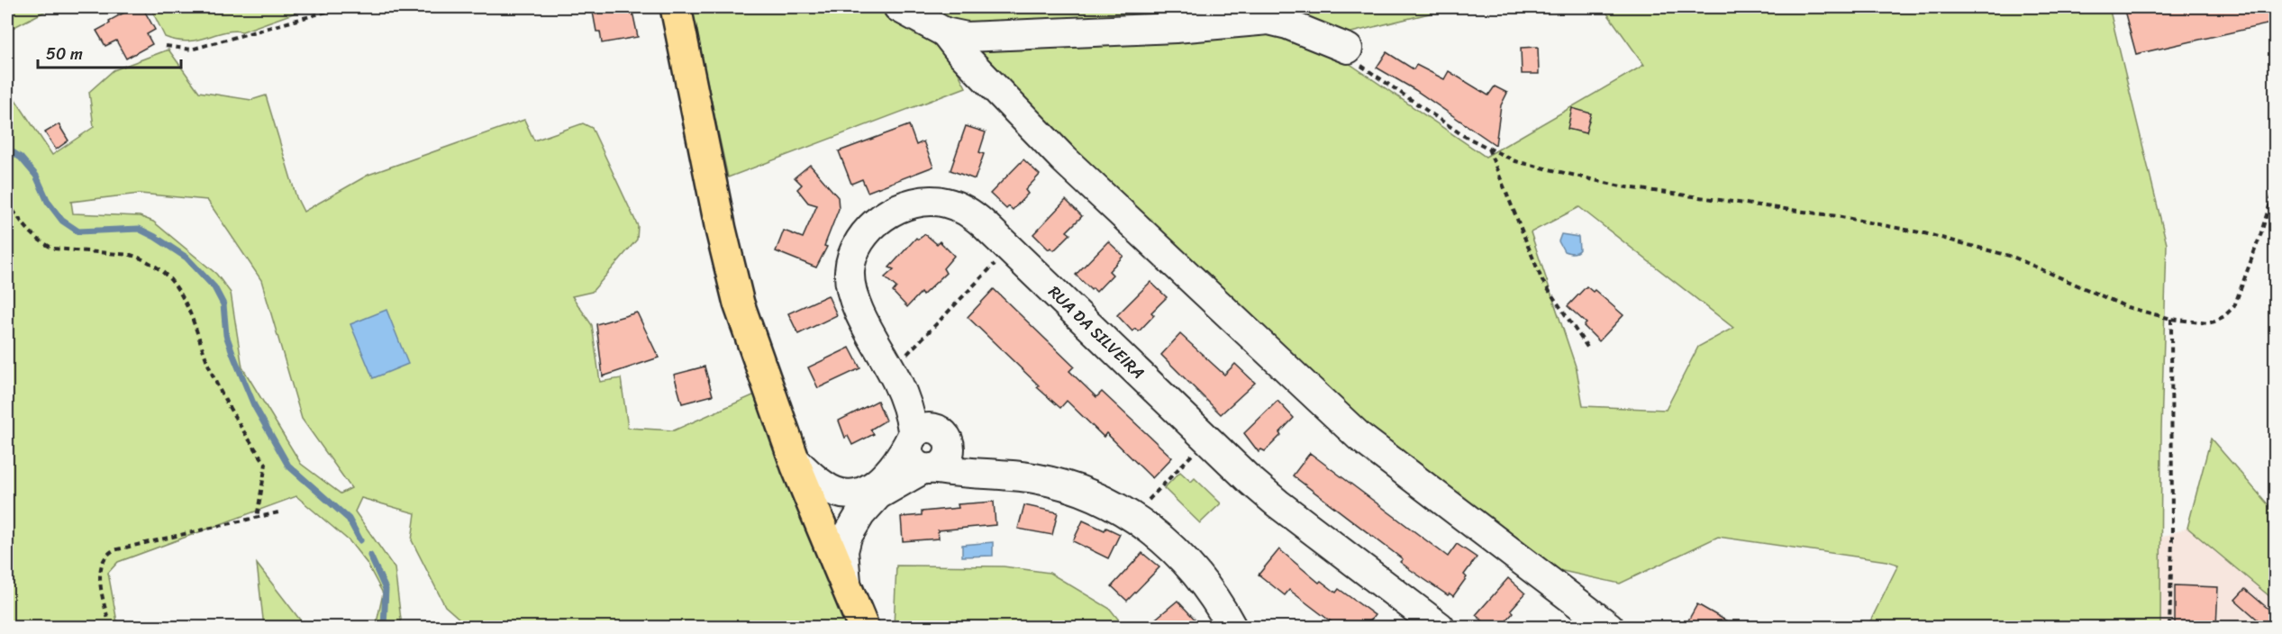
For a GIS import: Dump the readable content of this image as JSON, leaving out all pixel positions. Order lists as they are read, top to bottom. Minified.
{"streets":{"street":["RUA DA SILVEIRA"]},"scale_bar":"50 m"}
